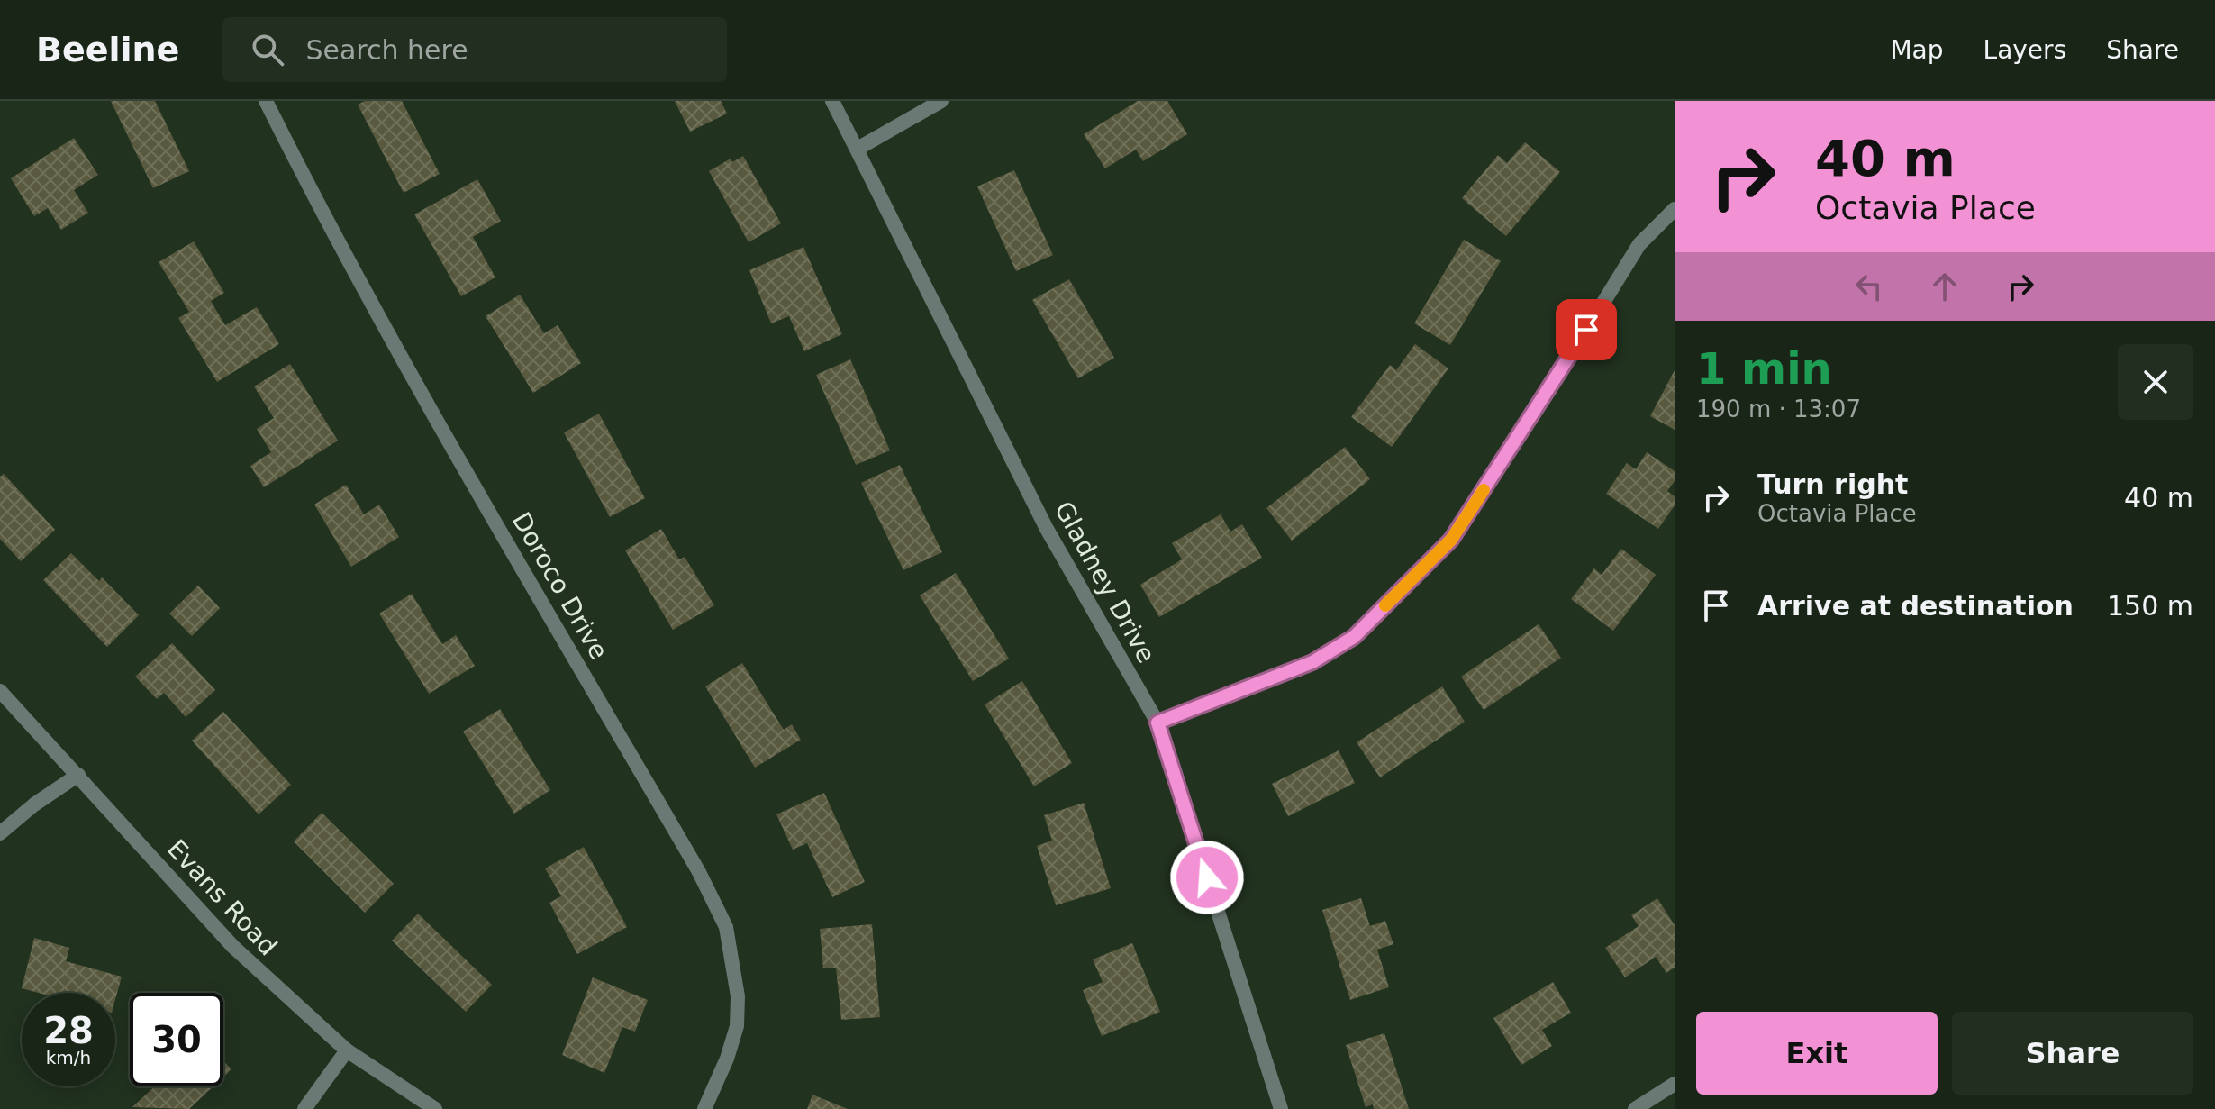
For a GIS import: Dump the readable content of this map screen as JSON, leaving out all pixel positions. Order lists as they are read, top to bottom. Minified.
{"streets":{"street":["Gladney Drive","Doroco Drive","Evans Road"]},"page":{"header":"Beeline","search":"Search here","nav":["Map","Layers","Share"],"turn":["40 m","Octavia Place"],"heading":["1 min","190 m · 13:07"],"list":[{"name":"Turn right","note":"Octavia Place","value":"40 m"},{"name":"Arrive at destination","value":"150 m"}],"speed":"28 km/h","limit":"30","buttons":["Exit","Share"]}}
